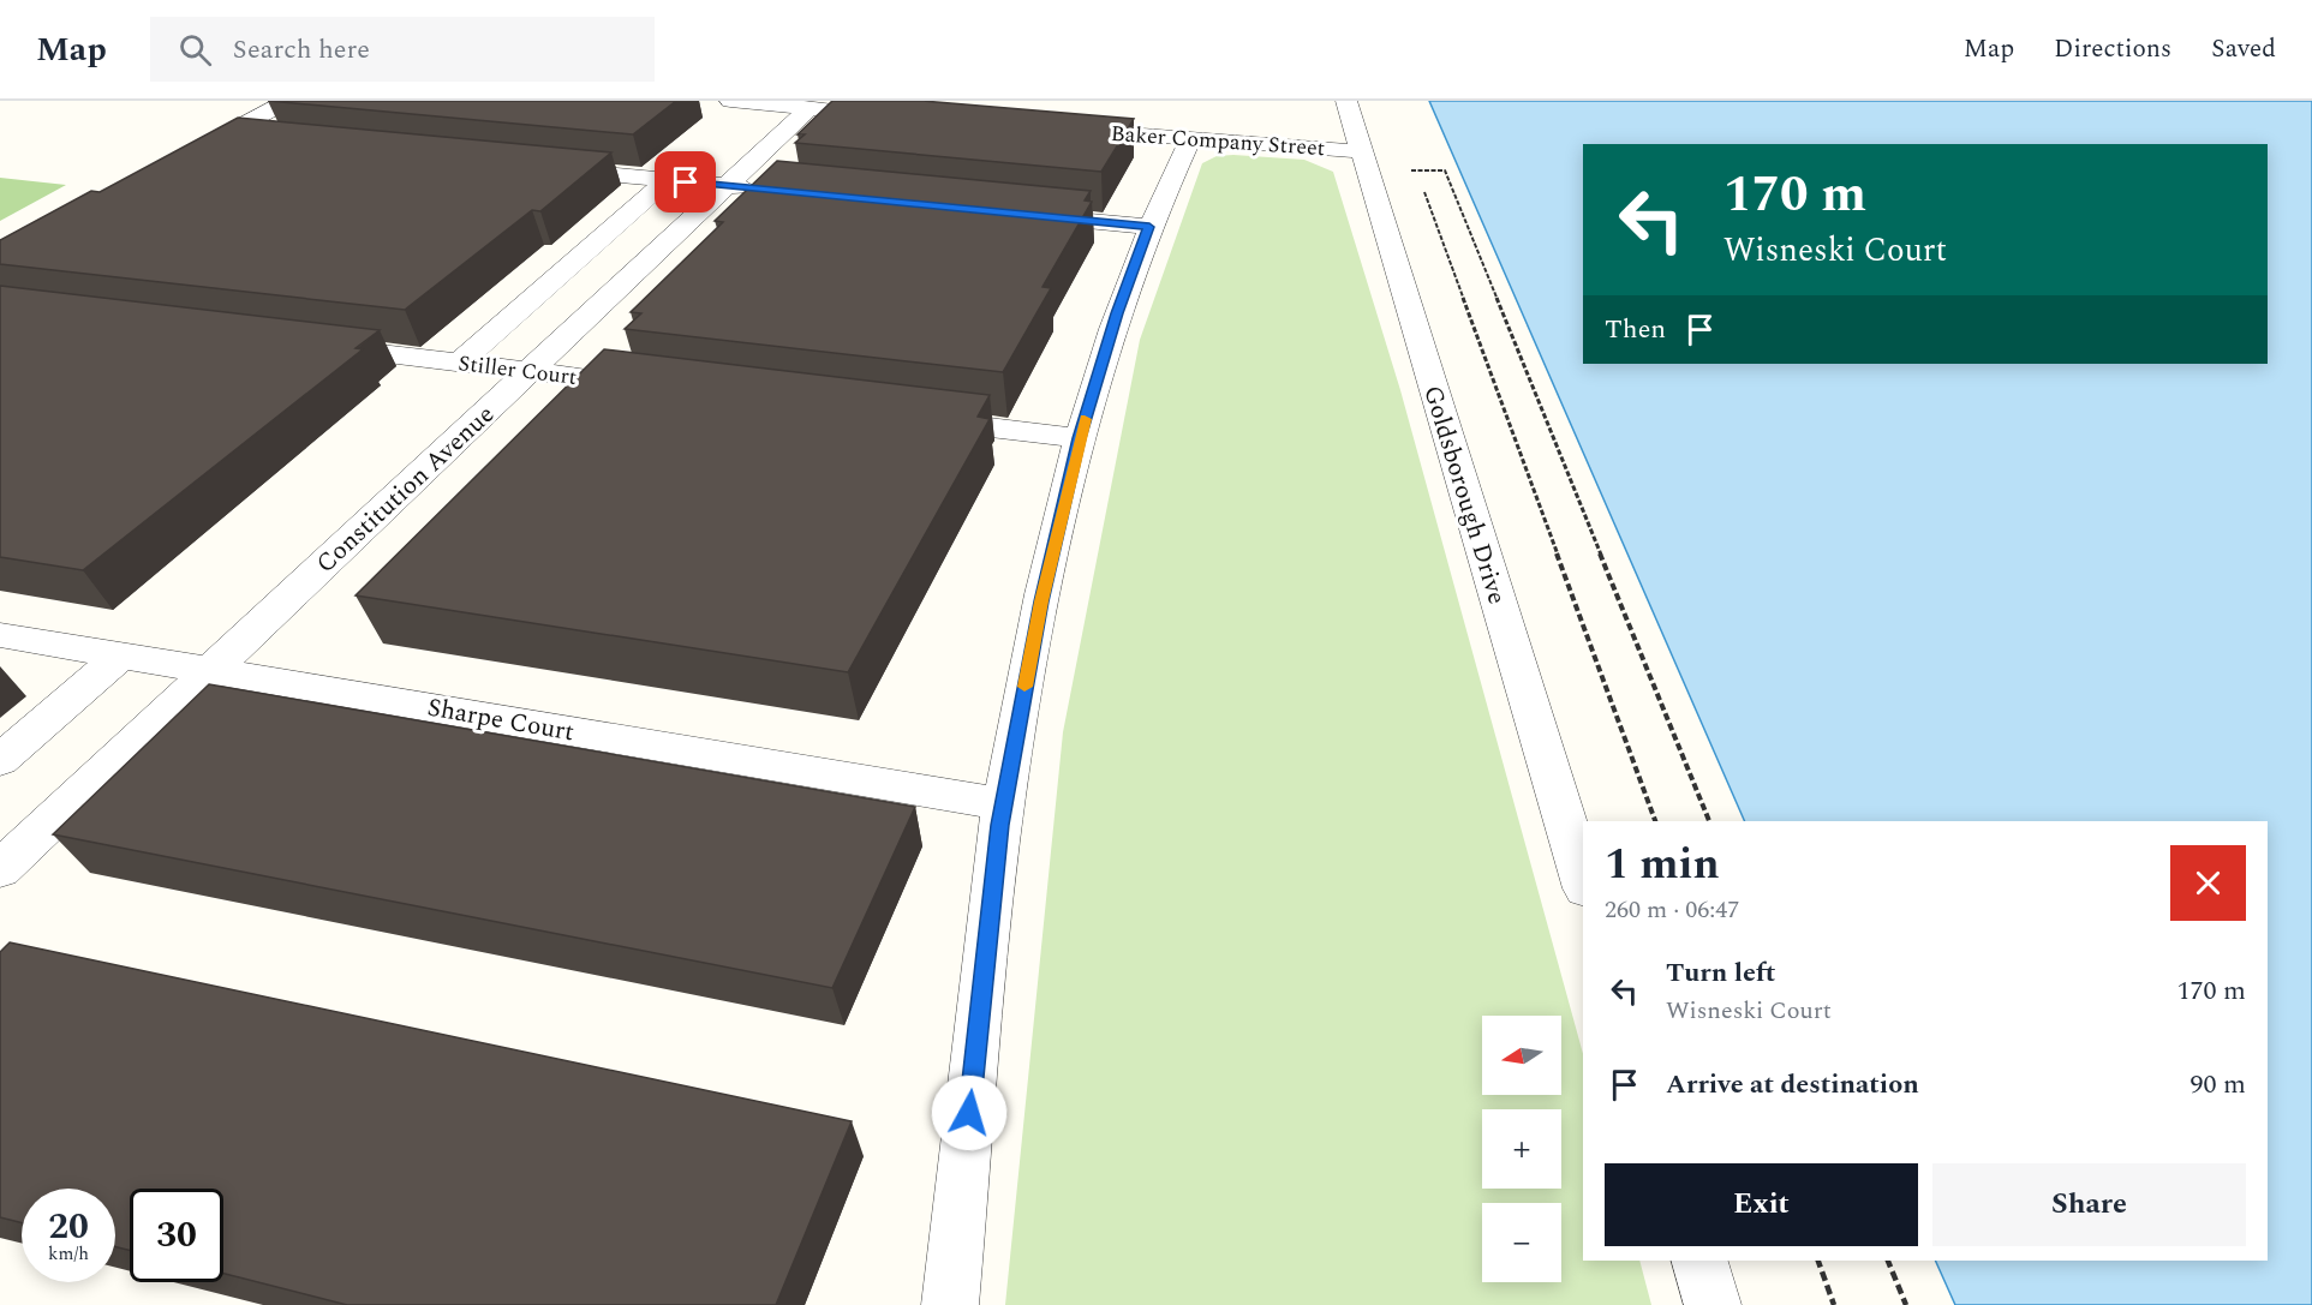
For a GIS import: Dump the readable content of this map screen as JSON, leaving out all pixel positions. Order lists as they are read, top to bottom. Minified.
{"streets":{"street":["Baker Company Street","Stiller Court","Constitution Avenue","Goldsborough Drive","Sharpe Court"]},"crossings":[["Baker Company Street","Goldsborough Drive"],["Stiller Court","Constitution Avenue"],["Constitution Avenue","Sharpe Court"]],"north":"left","page":{"header":"Map","search":"Search here","nav":["Map","Directions","Saved"],"turn":["170 m","Wisneski Court"],"then":"Then","heading":["1 min","260 m · 06:47"],"list":[{"name":"Turn left","note":"Wisneski Court","value":"170 m"},{"name":"Arrive at destination","value":"90 m"}],"map_buttons":["+","−"],"buttons":["Exit","Share"],"speed":"20 km/h","limit":"30"}}
